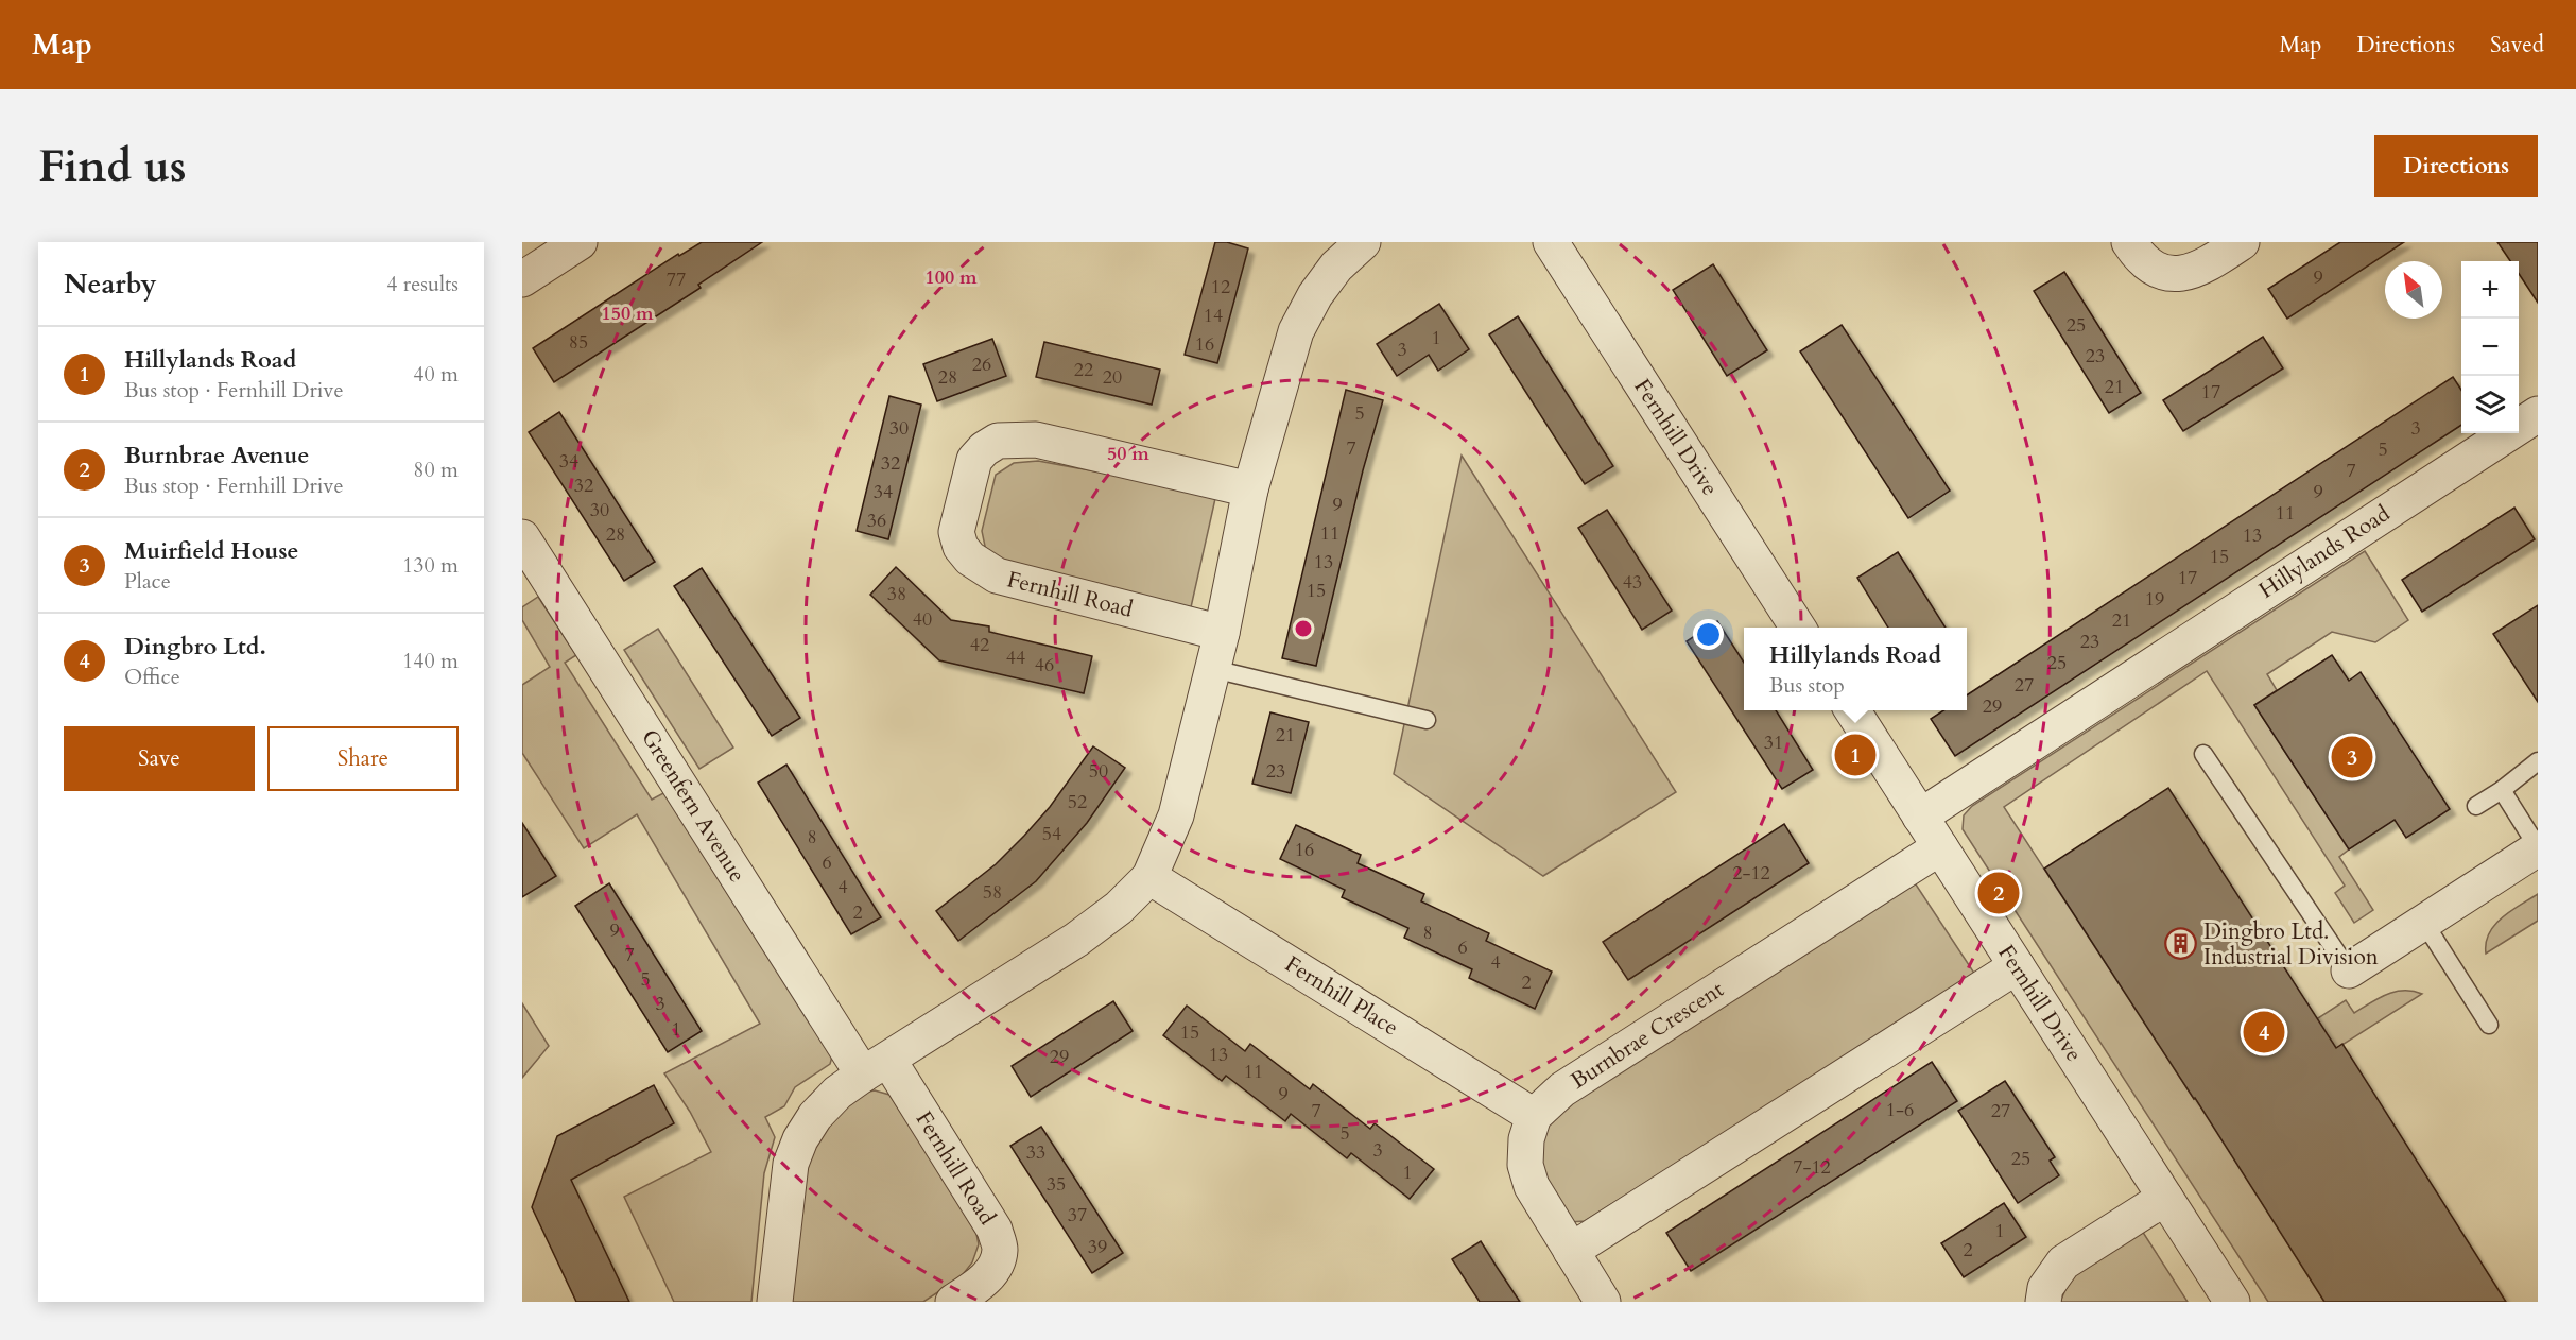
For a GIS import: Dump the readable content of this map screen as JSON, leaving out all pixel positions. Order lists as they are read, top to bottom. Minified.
{"streets":{"street":["Fernhill Drive","Hillylands Road","Fernhill Road","Greenfern Avenue","Fernhill Place","Burnbrae Crescent"]},"crossings":[["Fernhill Drive","Hillylands Road"],["Fernhill Drive","Burnbrae Crescent"],["Fernhill Road","Greenfern Avenue"],["Fernhill Place","Burnbrae Crescent"]],"places":{"building":["Dingbro Ltd. Industrial Division"]},"house_numbers":["9","77","12","14","25","1","85","16","3","23","26","22","28","20","21","17","5","30","3","7","5","34","32","7","32","34","9","9","30","11","36","11","28","13","15","13","17","43","15","38","19","40","21","23","42","44","25","46","27","29","21","31","50","23","52","54","8","16","6","2-12","4","58","2","9","8","6","7","4","5","2","3","1","15","13","29","11","9","1-6","7","27","5","3","33","25","7-12","1","35","37","1","39","2"],"north":"top left","page":{"header":"Map","nav":["Map","Directions","Saved"],"buttons":["Directions",["Save","Share"]],"title":"Find us","heading":["Nearby","4 results"],"map_buttons":["+","−"],"list":[{"mark":"1","name":"Hillylands Road","note":"Bus stop · Fernhill Drive","value":"40 m"},{"mark":"2","name":"Burnbrae Avenue","note":"Bus stop · Fernhill Drive","value":"80 m"},{"mark":"3","name":"Muirfield House","note":"Place","value":"130 m"},{"mark":"4","name":"Dingbro Ltd.","note":"Office","value":"140 m"}],"popup":["Hillylands Road","Bus stop"],"pins":["1","3","2","4"]},"rings":["100 m","150 m","50 m"]}
